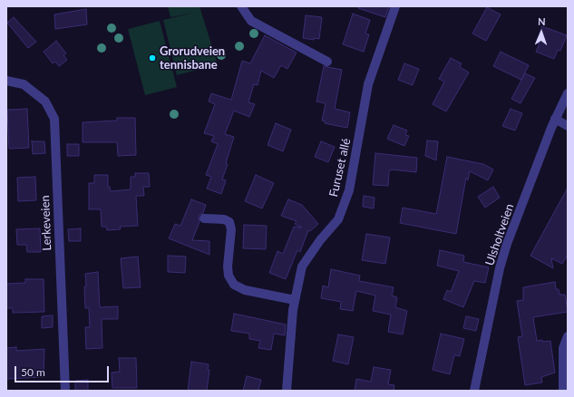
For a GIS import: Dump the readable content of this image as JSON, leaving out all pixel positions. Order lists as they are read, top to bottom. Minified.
{"streets":{"street":["Furuset allé","Lerkeveien","Ulsholtveien"]},"places":["Grorudveien tennisbane"],"scale_bar":"50 m","north":"top"}
